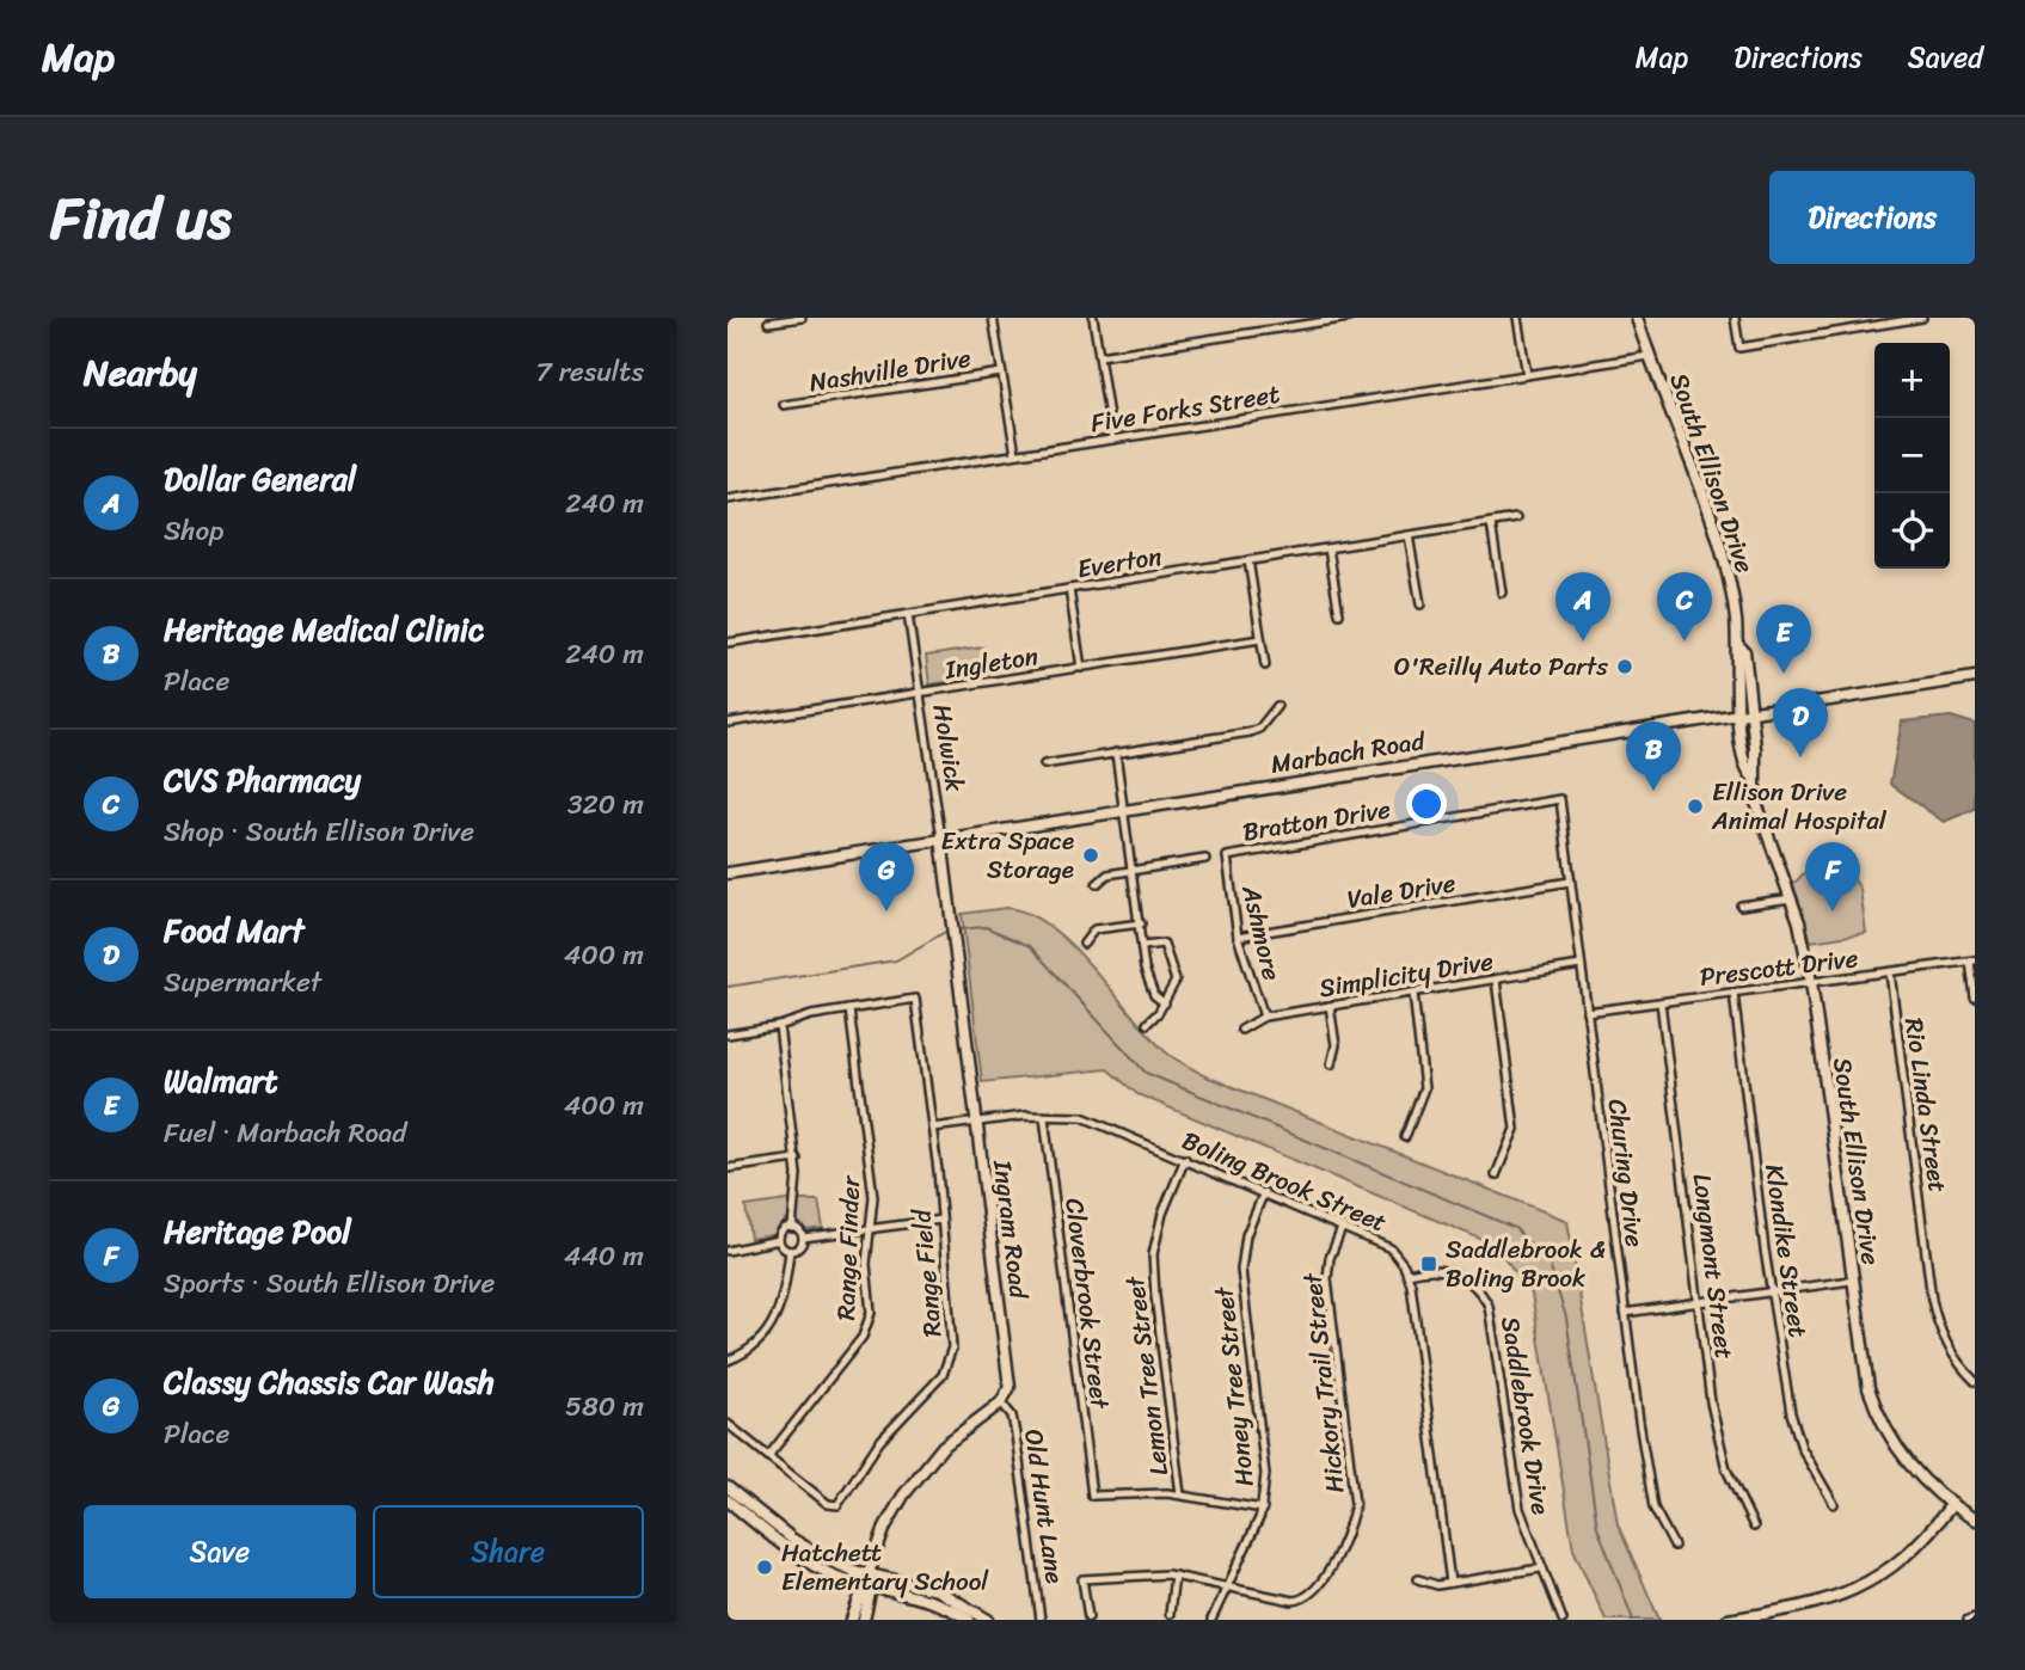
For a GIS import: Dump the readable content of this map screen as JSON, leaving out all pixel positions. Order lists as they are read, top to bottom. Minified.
{"streets":{"street":["Nashville Drive","Five Forks Street","South Ellison Drive","Everton","Ingleton","Holwick","Marbach Road","Bratton Drive","Vale Drive","Ashmore","Prescott Drive","Simplicity Drive","Rio Linda Street","Churing Drive","Boling Brook Street","Ingram Road","Range Finder","Klondike Street","Longmont Street","Range Field","Cloverbrook Street","Lemon Tree Street","Hickory Trail Street","Honey Tree Street","Saddlebrook Drive","Old Hunt Lane"]},"crossings":[["Five Forks Street","South Ellison Drive"],["South Ellison Drive","Marbach Road"],["South Ellison Drive","Prescott Drive"],["Everton","Holwick"],["Ingleton","Holwick"],["Holwick","Marbach Road"],["Holwick","Ingram Road"],["Marbach Road","Ingram Road"],["Bratton Drive","Ashmore"],["Bratton Drive","Churing Drive"],["Vale Drive","Ashmore"],["Vale Drive","Churing Drive"],["Ashmore","Simplicity Drive"],["Prescott Drive","Rio Linda Street"],["Prescott Drive","Churing Drive"],["Prescott Drive","Klondike Street"],["Prescott Drive","Longmont Street"],["Simplicity Drive","Churing Drive"],["Boling Brook Street","Ingram Road"],["Boling Brook Street","Range Field"],["Boling Brook Street","Cloverbrook Street"],["Boling Brook Street","Lemon Tree Street"],["Boling Brook Street","Hickory Trail Street"],["Boling Brook Street","Honey Tree Street"],["Boling Brook Street","Saddlebrook Drive"],["Ingram Road","Old Hunt Lane"],["Range Finder","Range Field"],["Cloverbrook Street","Lemon Tree Street"],["Hickory Trail Street","Honey Tree Street"]],"places":{"other":["O'Reilly Auto Parts","Ellison Drive Animal Hospital","Extra Space Storage","Hatchett Elementary School"],"transit":["Saddlebrook & Boling Brook"]},"page":{"header":"Map","nav":["Map","Directions","Saved"],"title":"Find us","buttons":["Directions",["Save","Share"]],"heading":["Nearby","7 results"],"map_buttons":["+","−"],"list":[{"mark":"A","name":"Dollar General","note":"Shop","value":"240 m"},{"mark":"B","name":"Heritage Medical Clinic","note":"Place","value":"240 m"},{"mark":"C","name":"CVS Pharmacy","note":"Shop · South Ellison Drive","value":"320 m"},{"mark":"D","name":"Food Mart","note":"Supermarket","value":"400 m"},{"mark":"E","name":"Walmart","note":"Fuel · Marbach Road","value":"400 m"},{"mark":"F","name":"Heritage Pool","note":"Sports · South Ellison Drive","value":"440 m"},{"mark":"G","name":"Classy Chassis Car Wash","note":"Place","value":"580 m"}],"pins":["A","C","E","D","B","F","G"]}}
